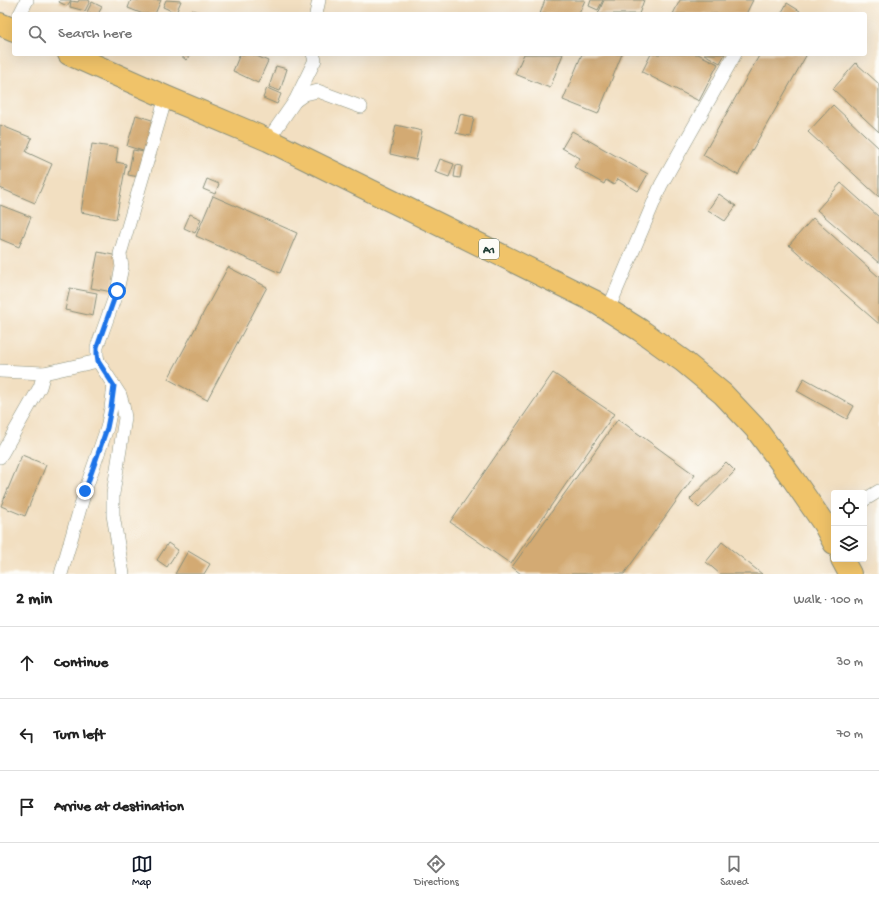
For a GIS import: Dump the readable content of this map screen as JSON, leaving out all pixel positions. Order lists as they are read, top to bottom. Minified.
{"streets":{"highway":["A1"]},"page":{"search":"Search here","heading":["2 min","Walk · 100 m"],"list":[["Continue","30 m"],["Turn left","70 m"],"Arrive at destination"],"nav":["Map","Directions","Saved"]}}
